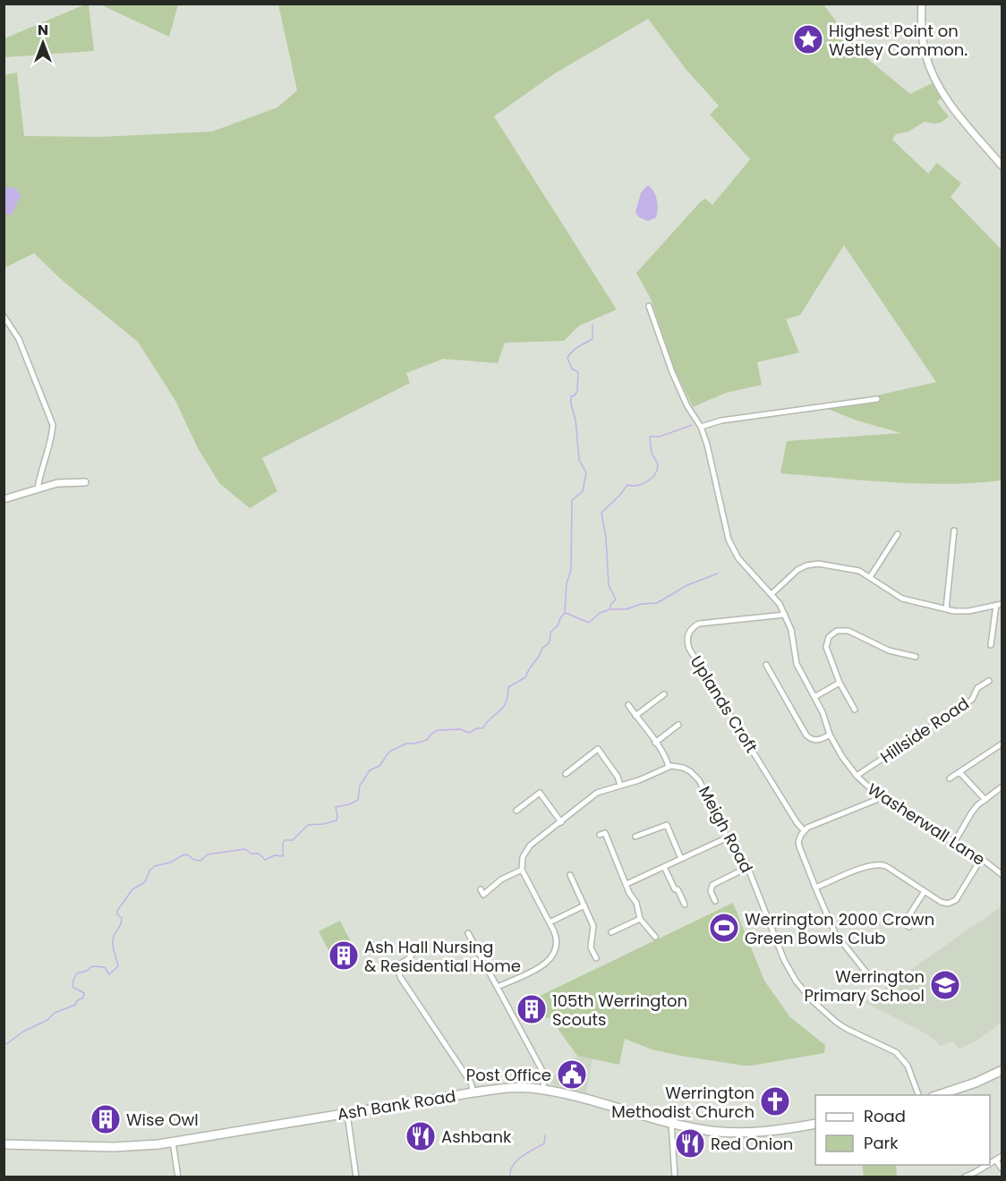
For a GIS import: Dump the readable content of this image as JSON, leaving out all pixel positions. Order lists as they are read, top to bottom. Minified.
{"streets":{"highway":["Ash Bank Road"],"street":["Uplands Croft","Hillside Road","Washerwall Lane","Meigh Road"]},"crossings":[["Uplands Croft","Washerwall Lane"],["Hillside Road","Washerwall Lane"]],"places":{"place":["Highest Point on Wetley Common."],"sports":["Werrington 2000 Crown Green Bowls Club"],"building":["Ash Hall Nursing & Residential Home","105th Werrington Scouts","Wise Owl"],"school or university":["Werrington Primary School"],"public building":["Post Office"],"church":["Werrington Methodist Church"],"restaurant":["Ashbank","Red Onion"]},"legend":["Road","Park"],"north":"top"}
